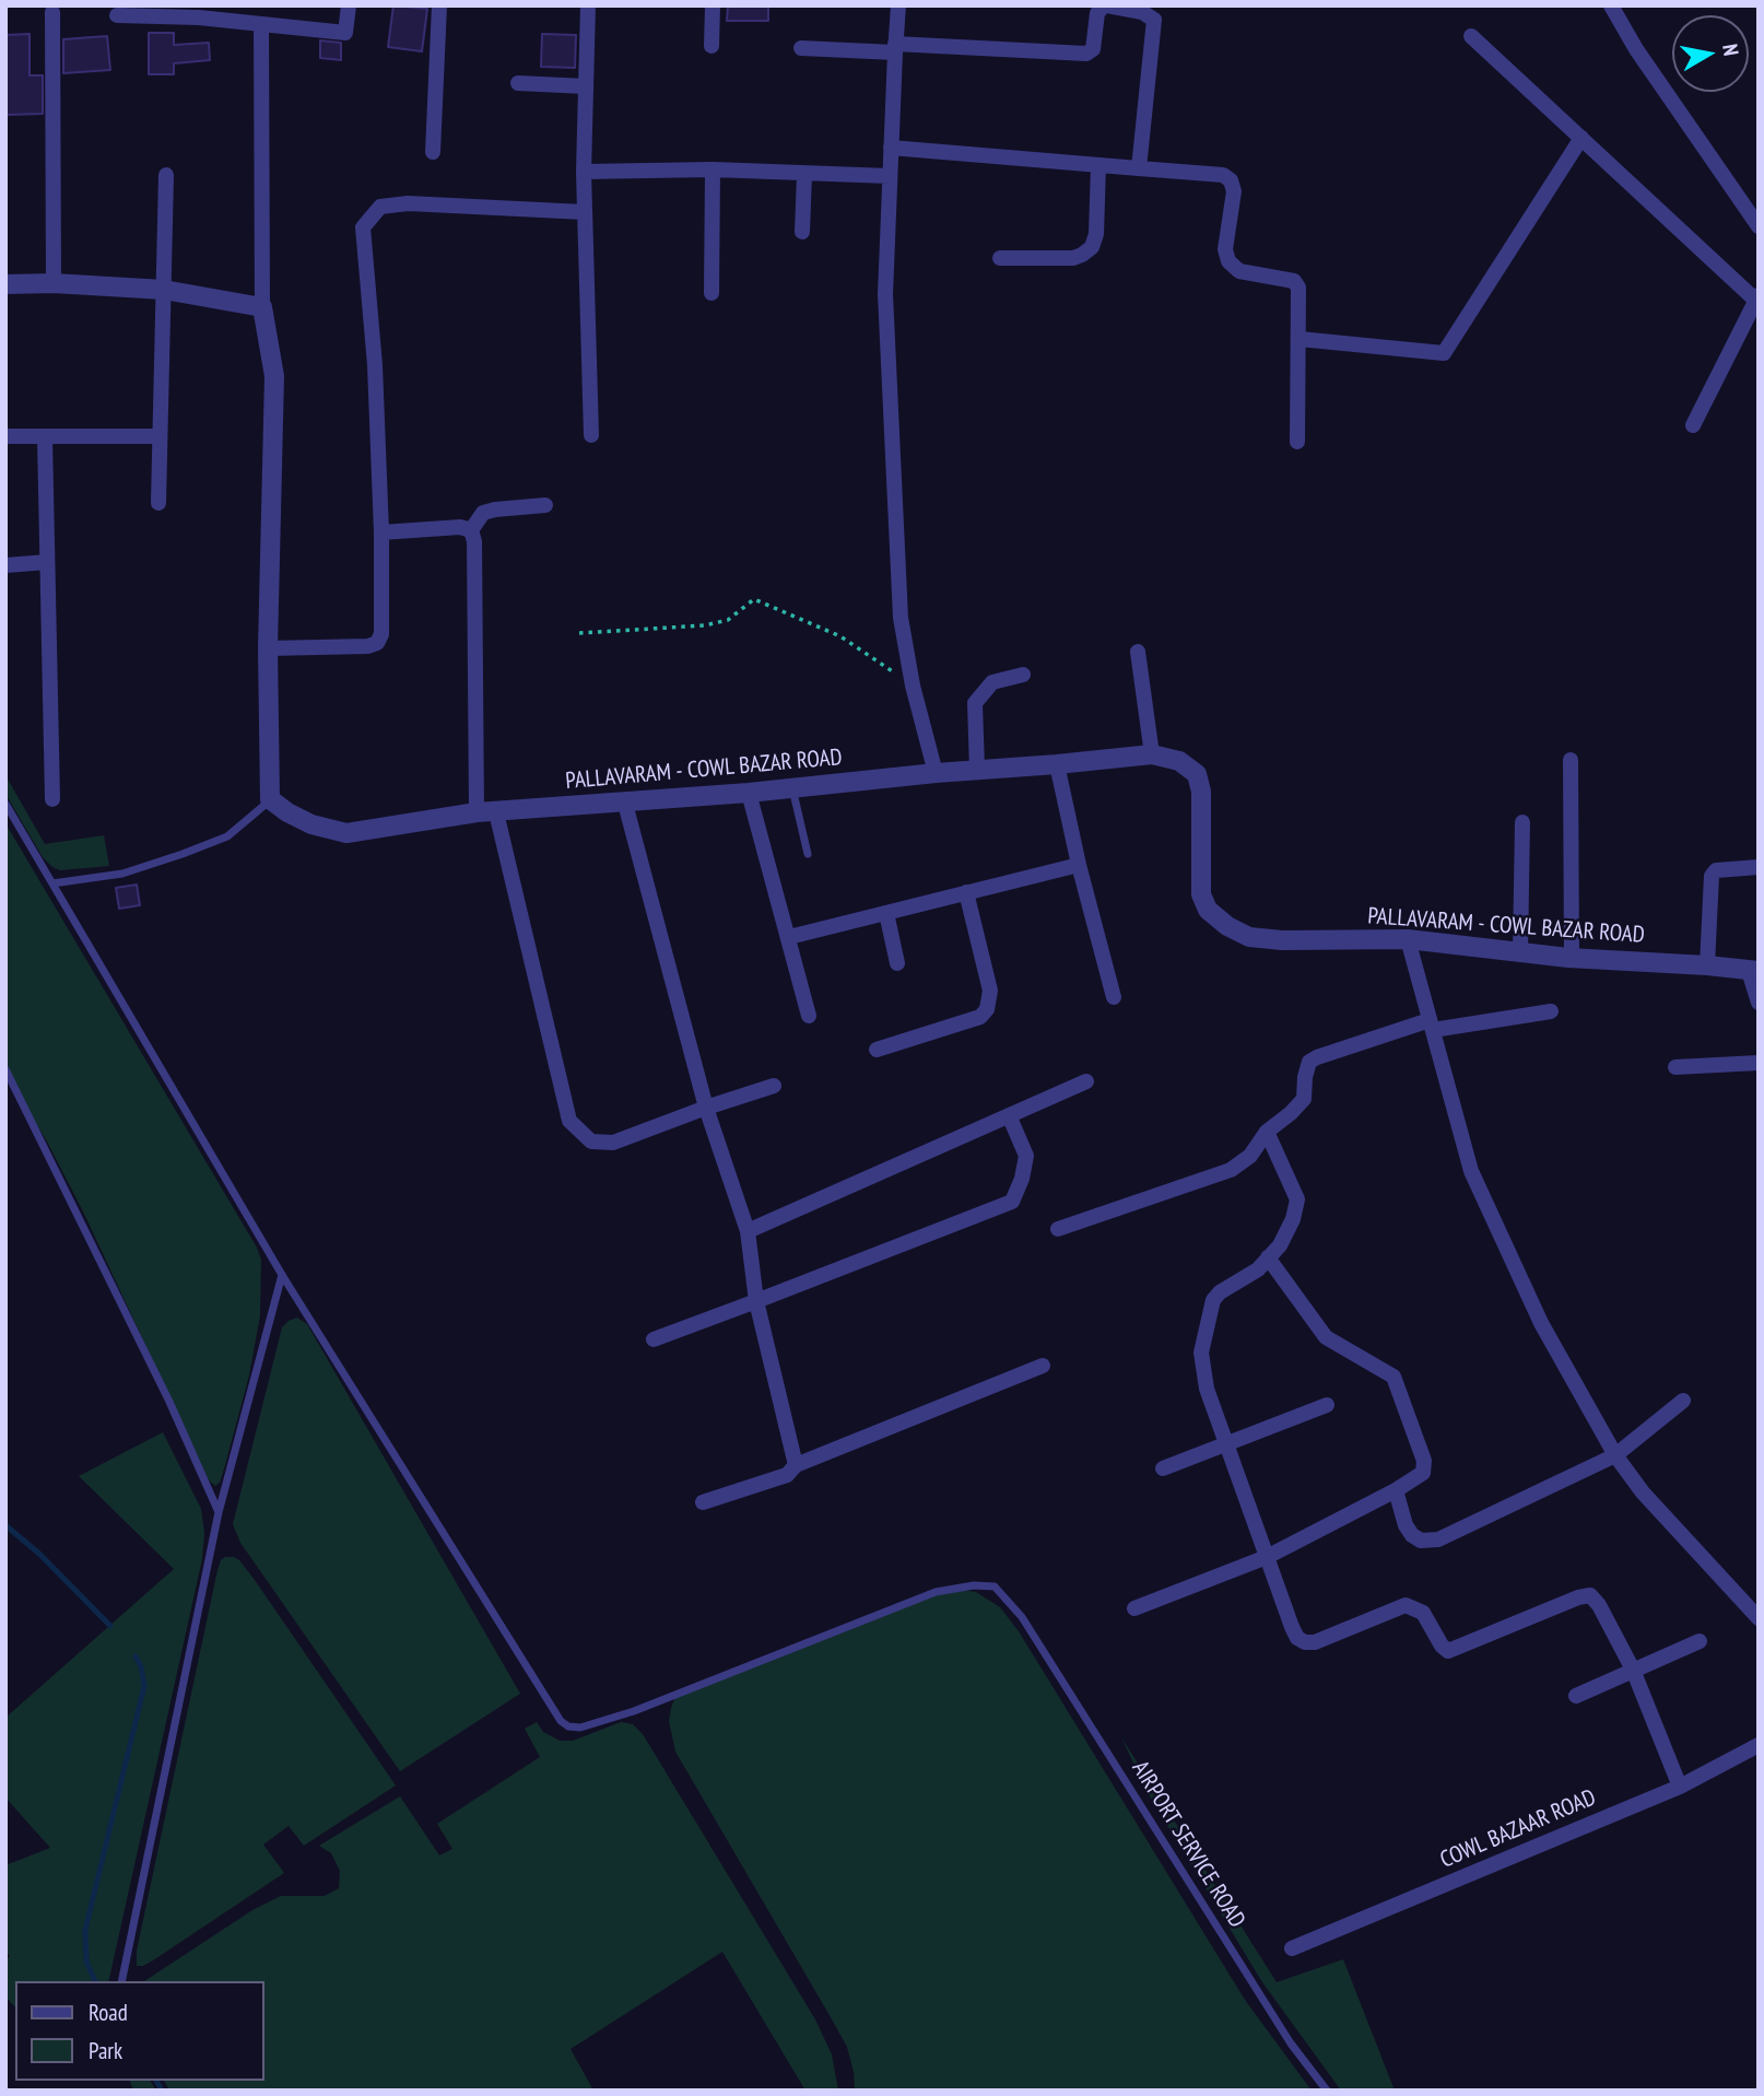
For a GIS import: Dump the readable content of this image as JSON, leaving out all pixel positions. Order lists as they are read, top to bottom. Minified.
{"streets":{"street":["PALLAVARAM - COWL BAZAR ROAD","COWL BAZAAR ROAD"],"lane":["AIRPORT SERVICE ROAD"]},"legend":["Road","Park"],"north":"right"}
